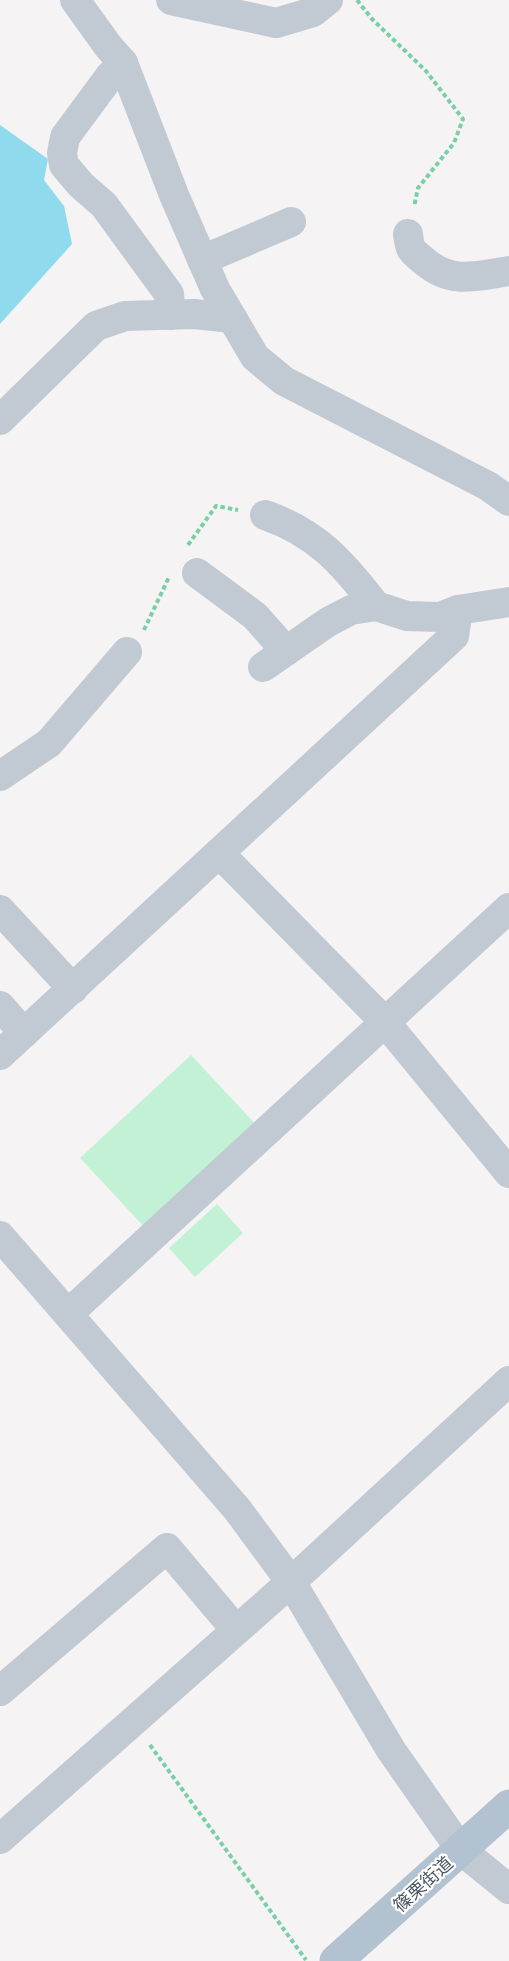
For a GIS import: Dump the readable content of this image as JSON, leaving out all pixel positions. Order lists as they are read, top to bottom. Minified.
{"streets":{"main road":["篠栗街道"]}}
